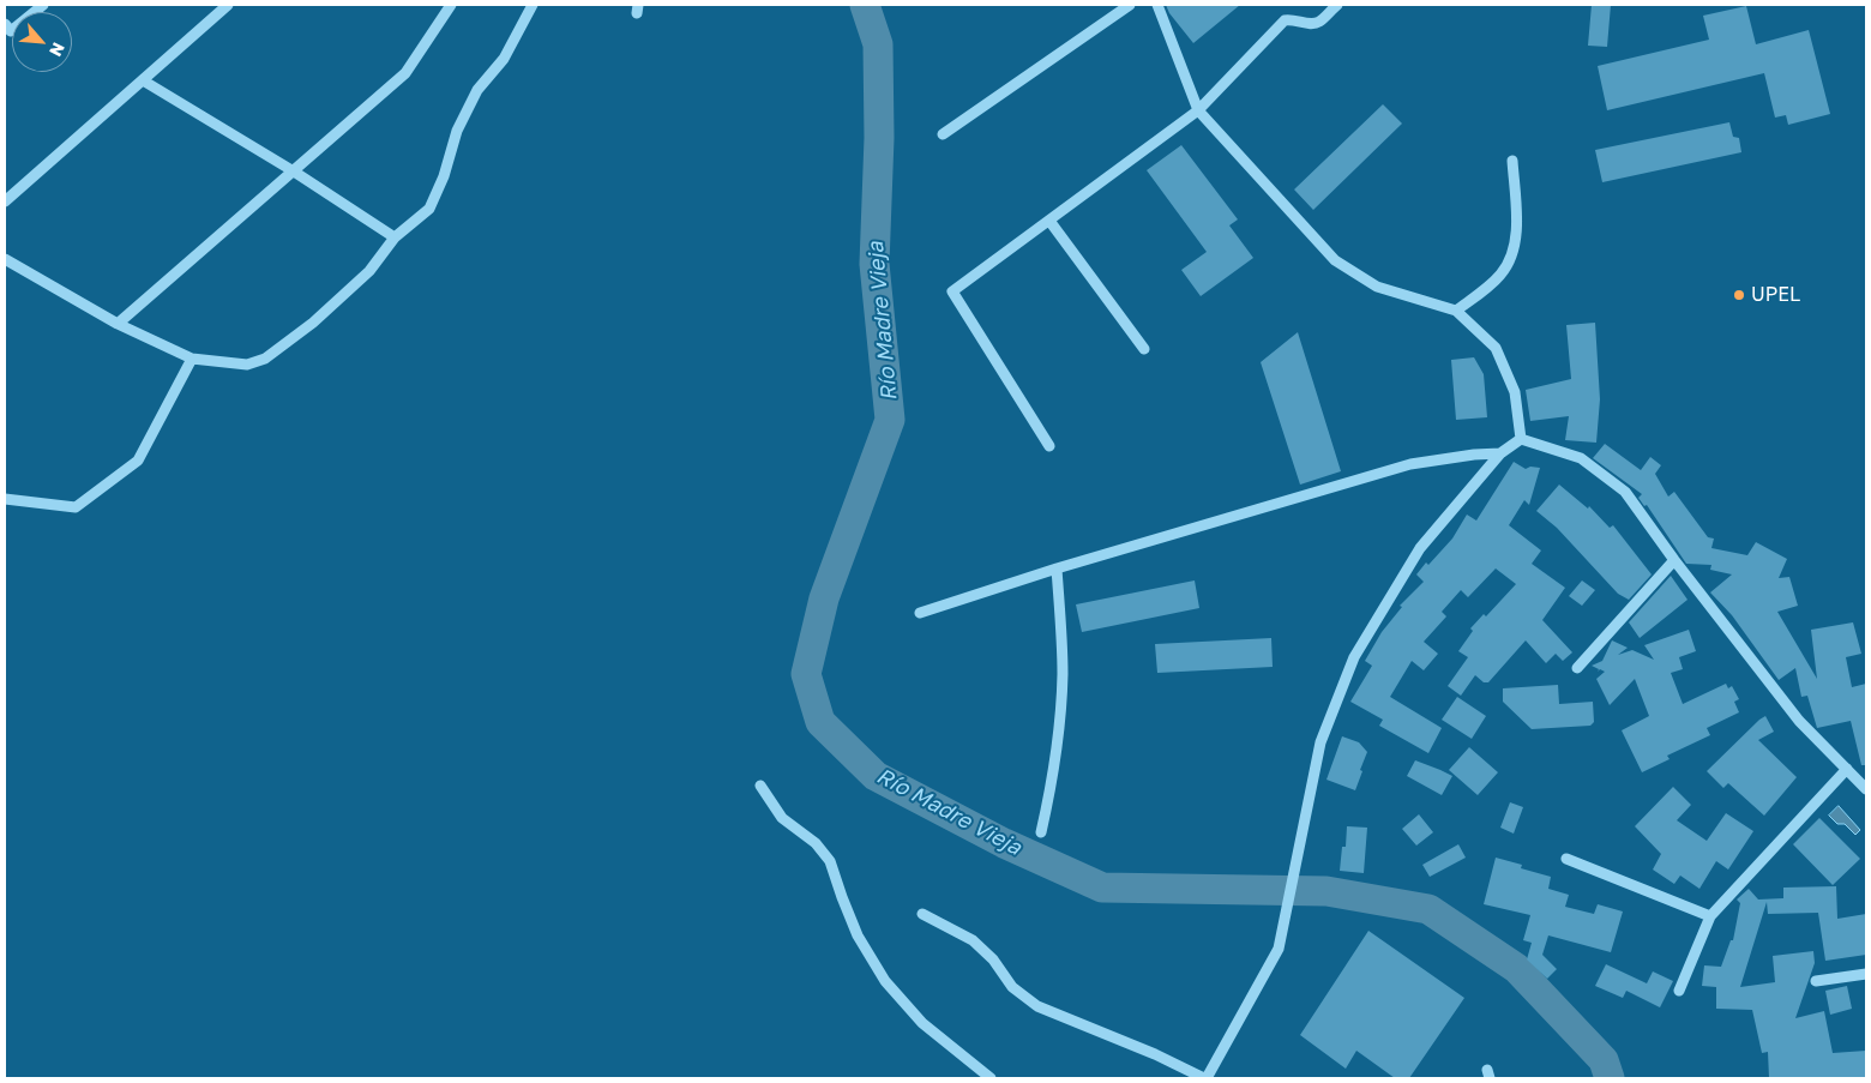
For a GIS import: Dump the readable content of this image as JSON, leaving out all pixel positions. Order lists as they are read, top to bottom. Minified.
{"water":["Río Madre Vieja"],"places":["UPEL"],"north":"bottom right"}
